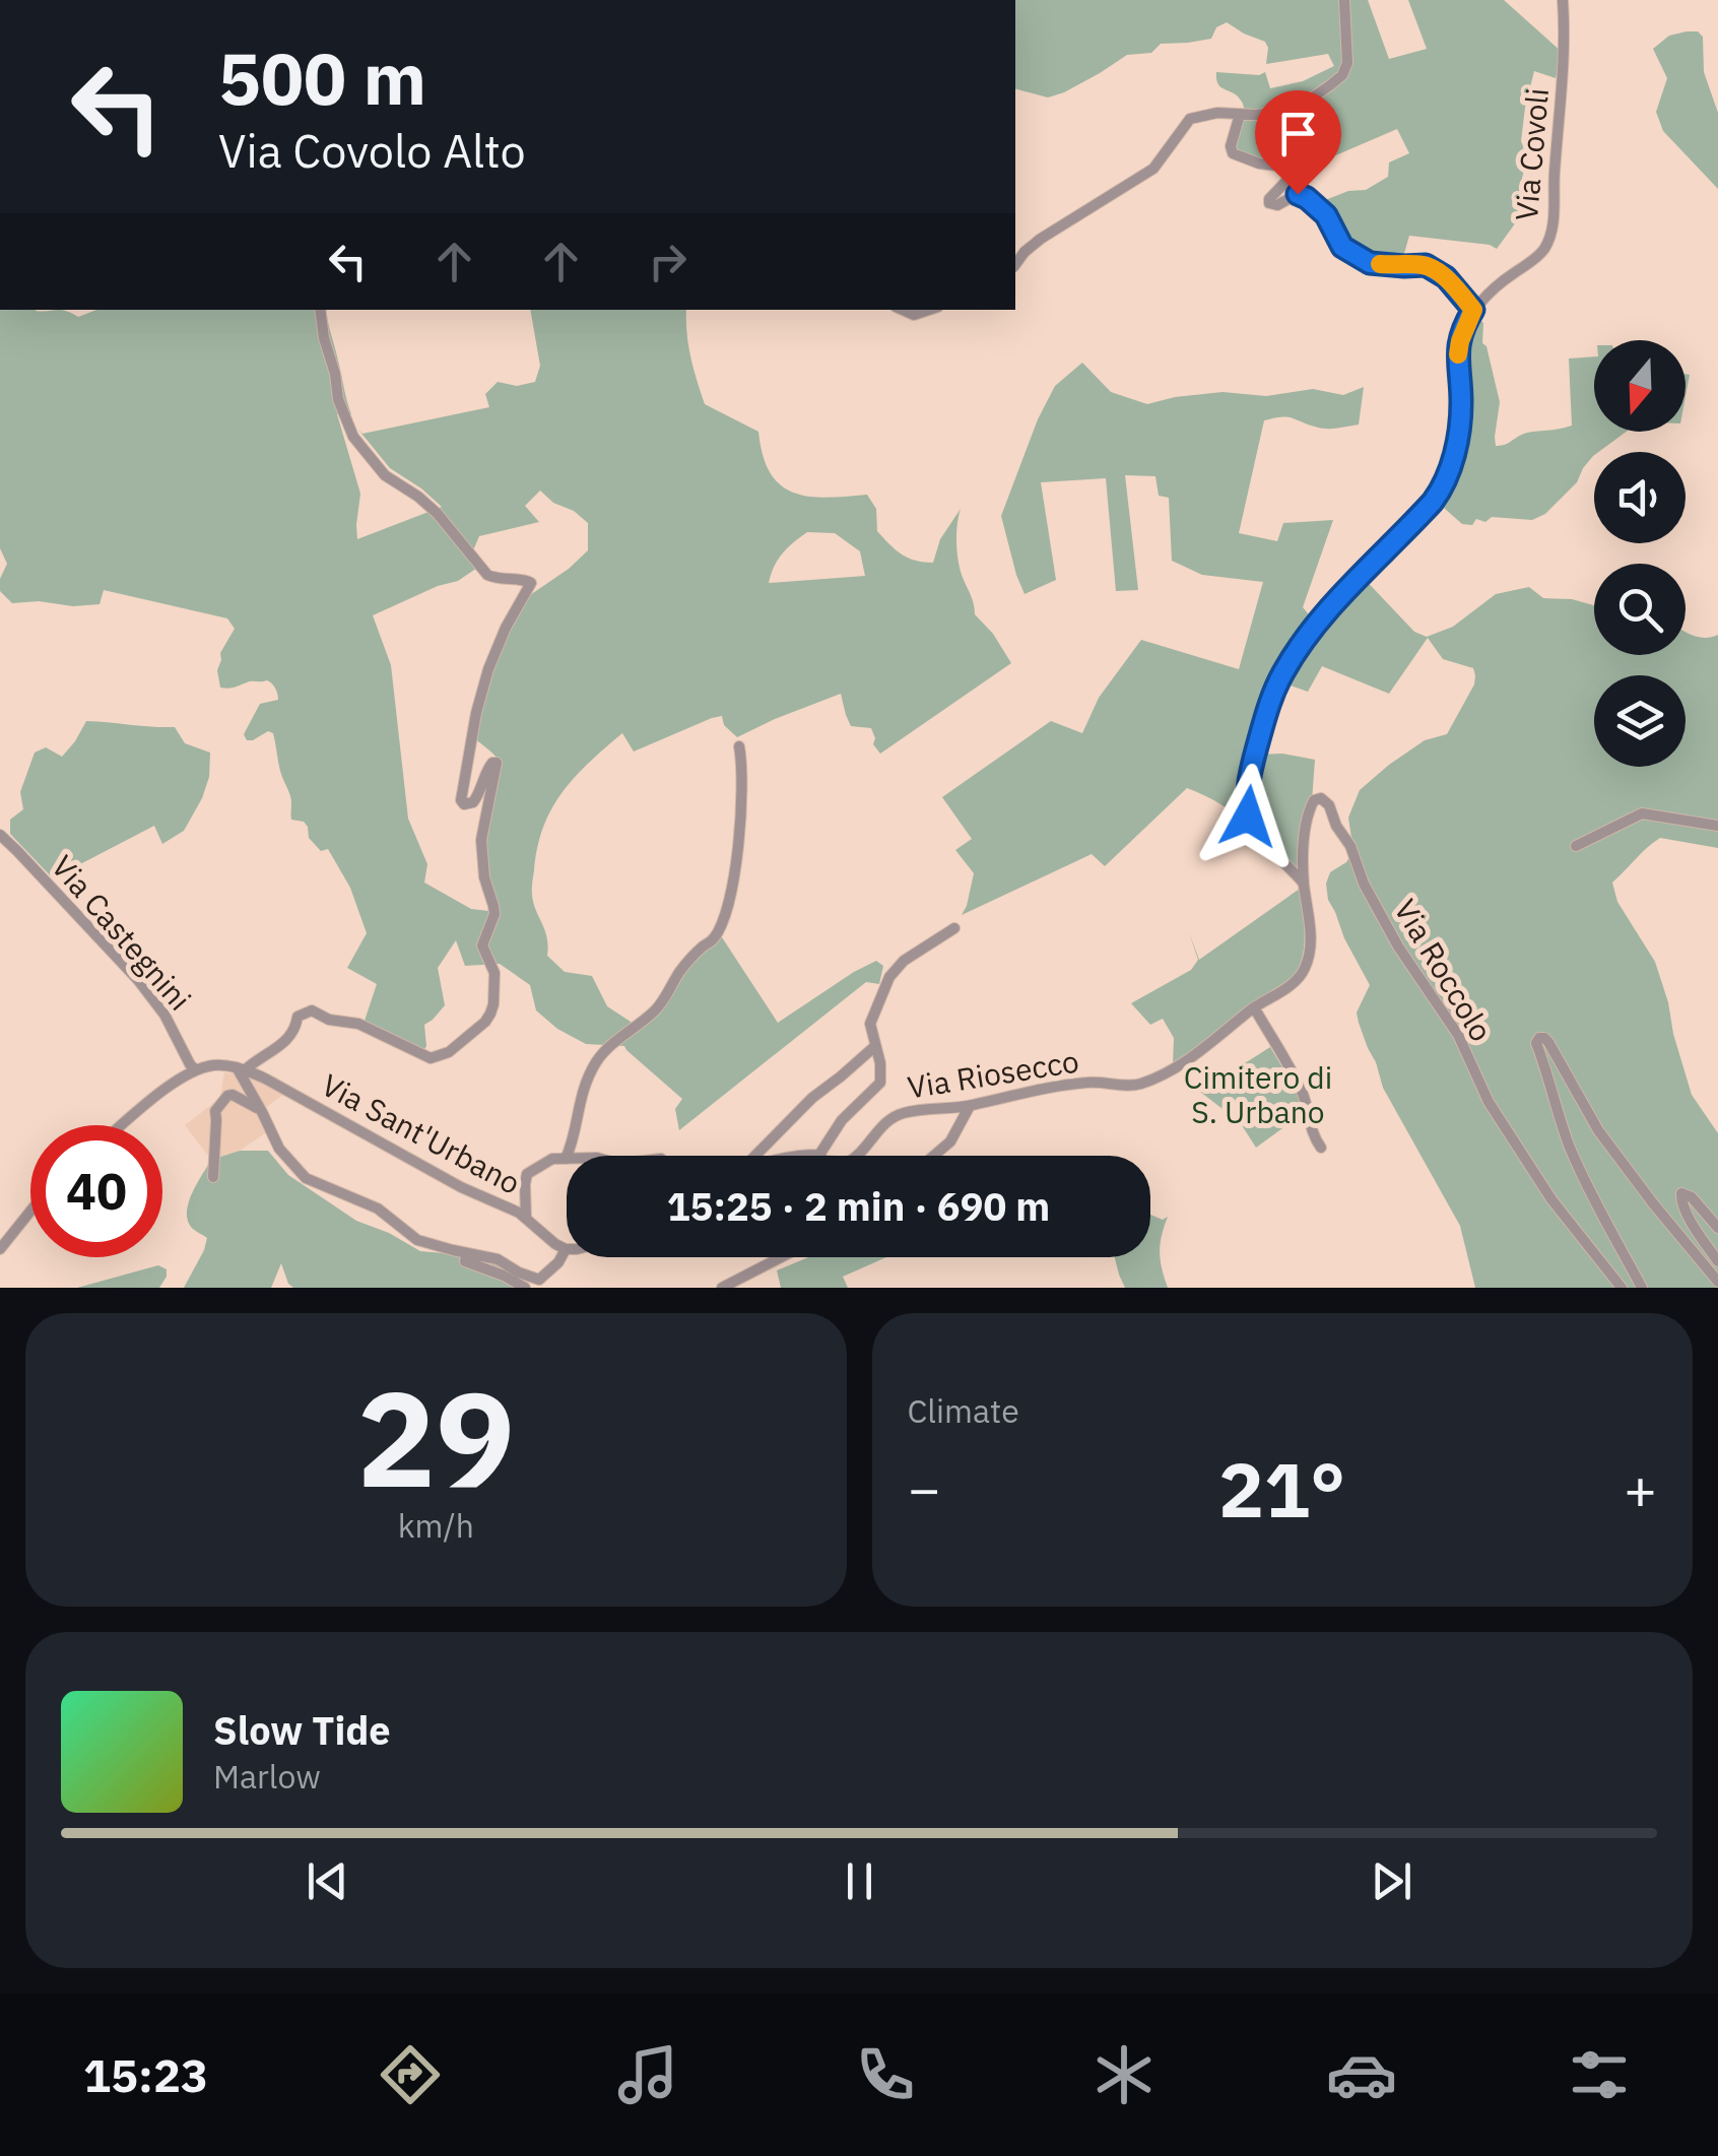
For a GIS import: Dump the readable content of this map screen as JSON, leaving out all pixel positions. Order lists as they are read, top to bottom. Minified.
{"streets":{"street":["Via Covoli","Via Castegnini","Via Roccolo","Via Riosecco","Via Sant'Urbano"]},"crossings":[["Via Covoli","Via Roccolo"],["Via Covoli","Via Riosecco"],["Via Castegnini","Via Sant'Urbano"],["Via Roccolo","Via Riosecco"]],"parks":["Cimitero di S. Urbano"],"north":"bottom","page":{"turn":["500 m","Via Covolo Alto"],"limit":"40","trip":"15:25 · 2 min · 690 m","tile":[["29","km/h"],"Climate"],"heat":["−","21°","+"],"song":["Slow Tide","Marlow"],"tabs":"15:23"}}
